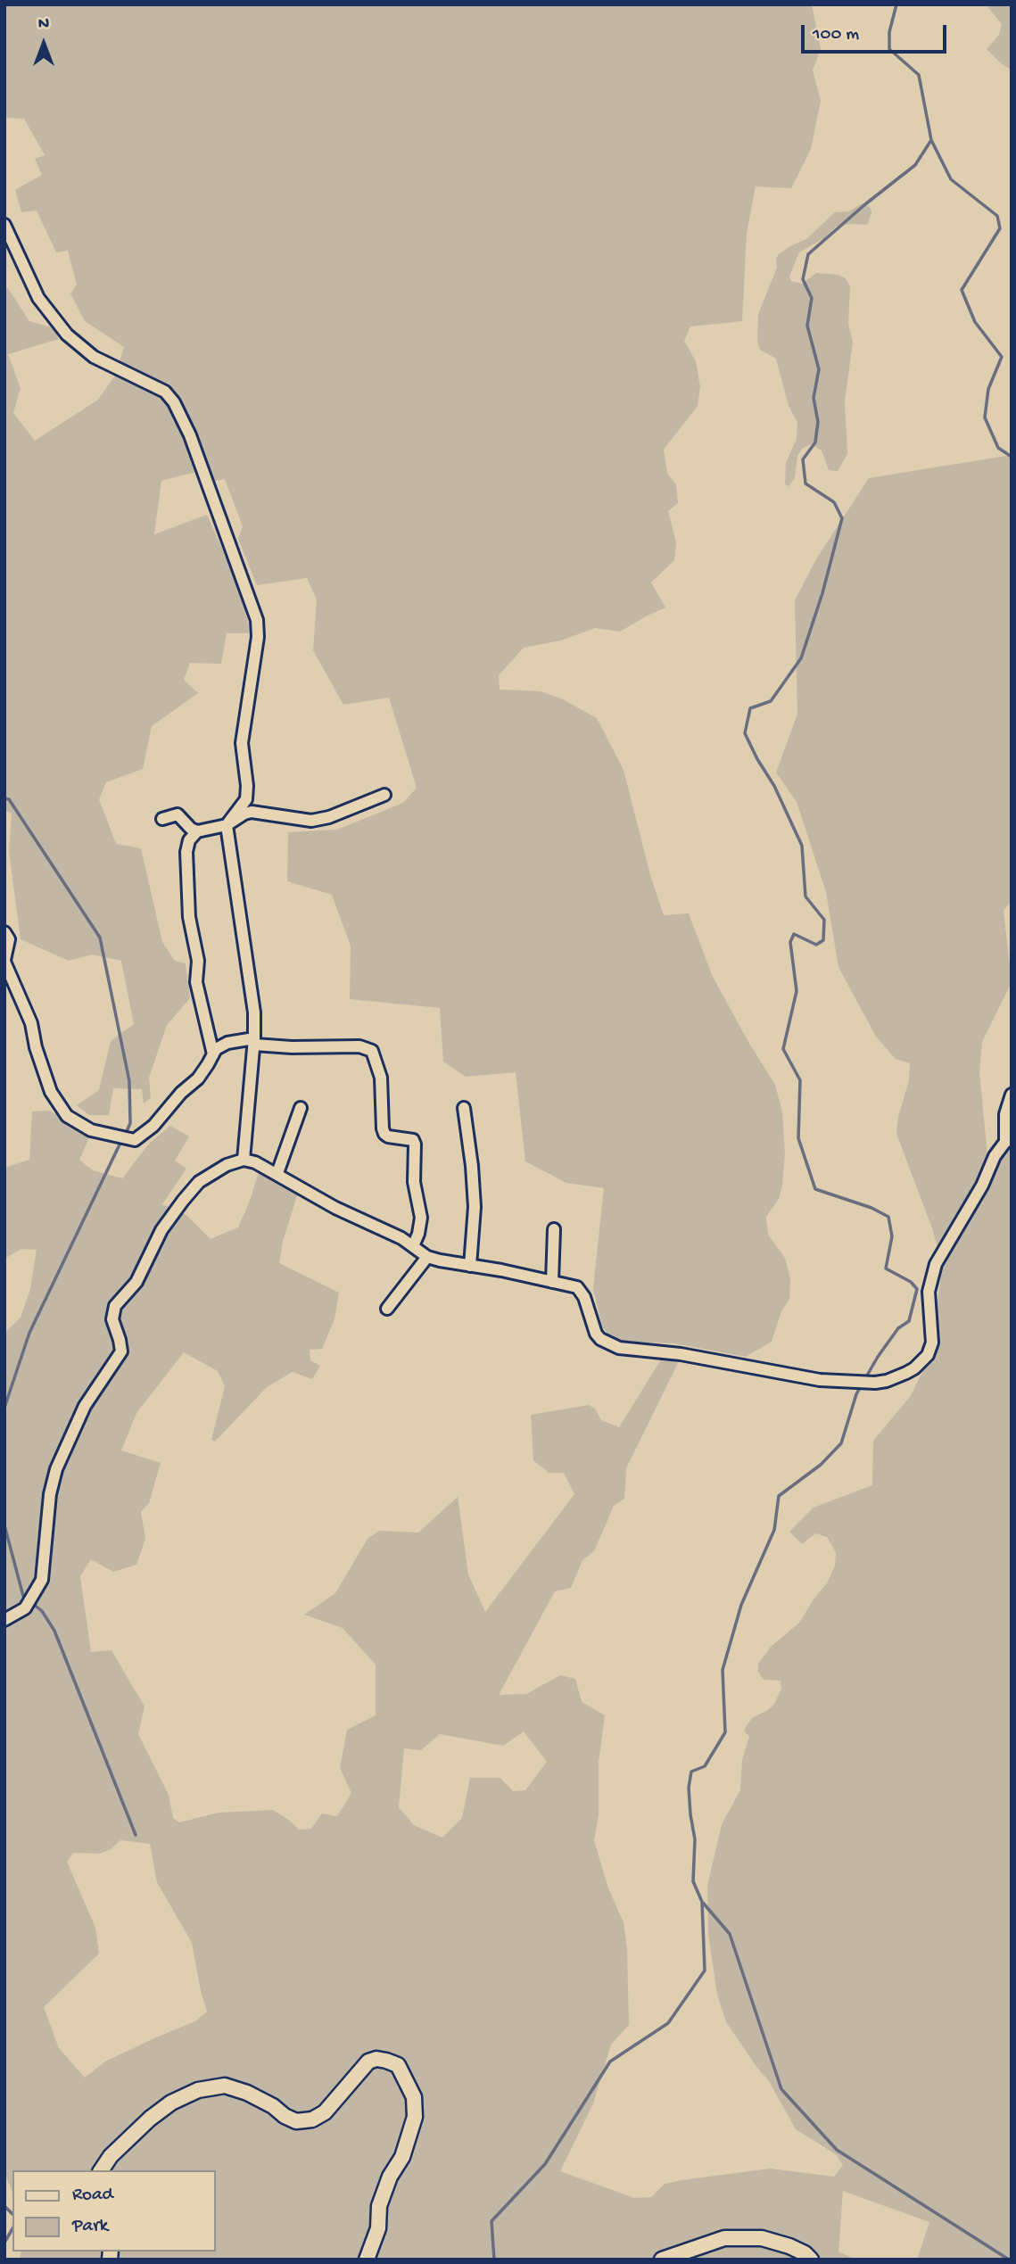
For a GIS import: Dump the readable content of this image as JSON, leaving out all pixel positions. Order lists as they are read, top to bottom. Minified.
{"legend":["Road","Park"],"scale_bar":"100 m","north":"top"}
